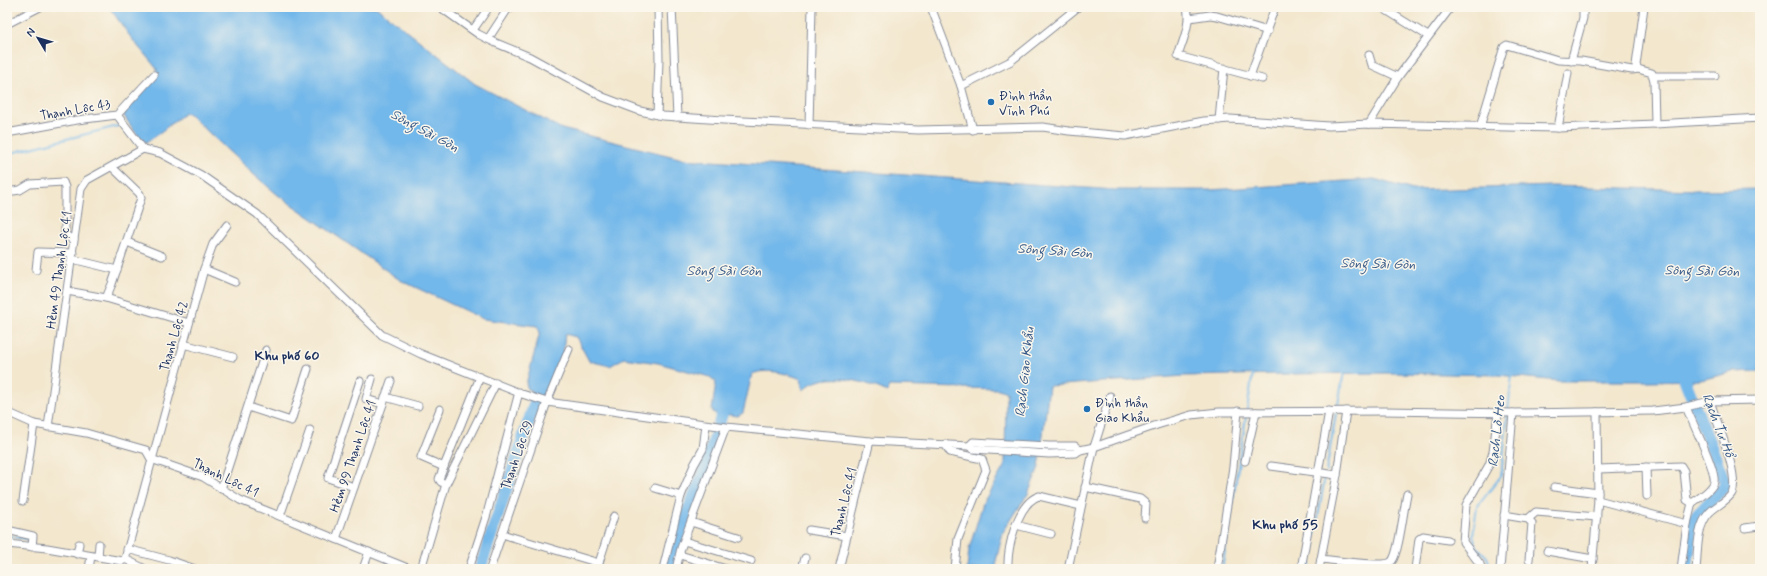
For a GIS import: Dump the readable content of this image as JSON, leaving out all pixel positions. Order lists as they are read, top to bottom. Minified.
{"streets":{"street":["Thạnh Lộc 43","Hẻm 49 Thạnh Lộc 41","Thạnh Lộc 42","Thạnh Lộc 29","Hẻm 99 Thạnh Lộc 41","Thạnh Lộc 41"]},"crossings":[["Hẻm 49 Thạnh Lộc 41","Thạnh Lộc 41"],["Thạnh Lộc 42","Thạnh Lộc 41"],["Hẻm 99 Thạnh Lộc 41","Thạnh Lộc 41"]],"districts":["Khu phố 60","Khu phố 55"],"water":["Sông Sài Gòn","Rạch Giao Khẩu","Rạch Tư Hổ","Rạch Lò Heo"],"places":["Đình thần Vĩnh Phú","Đình thần Giao Khẩu"],"north":"top left"}
